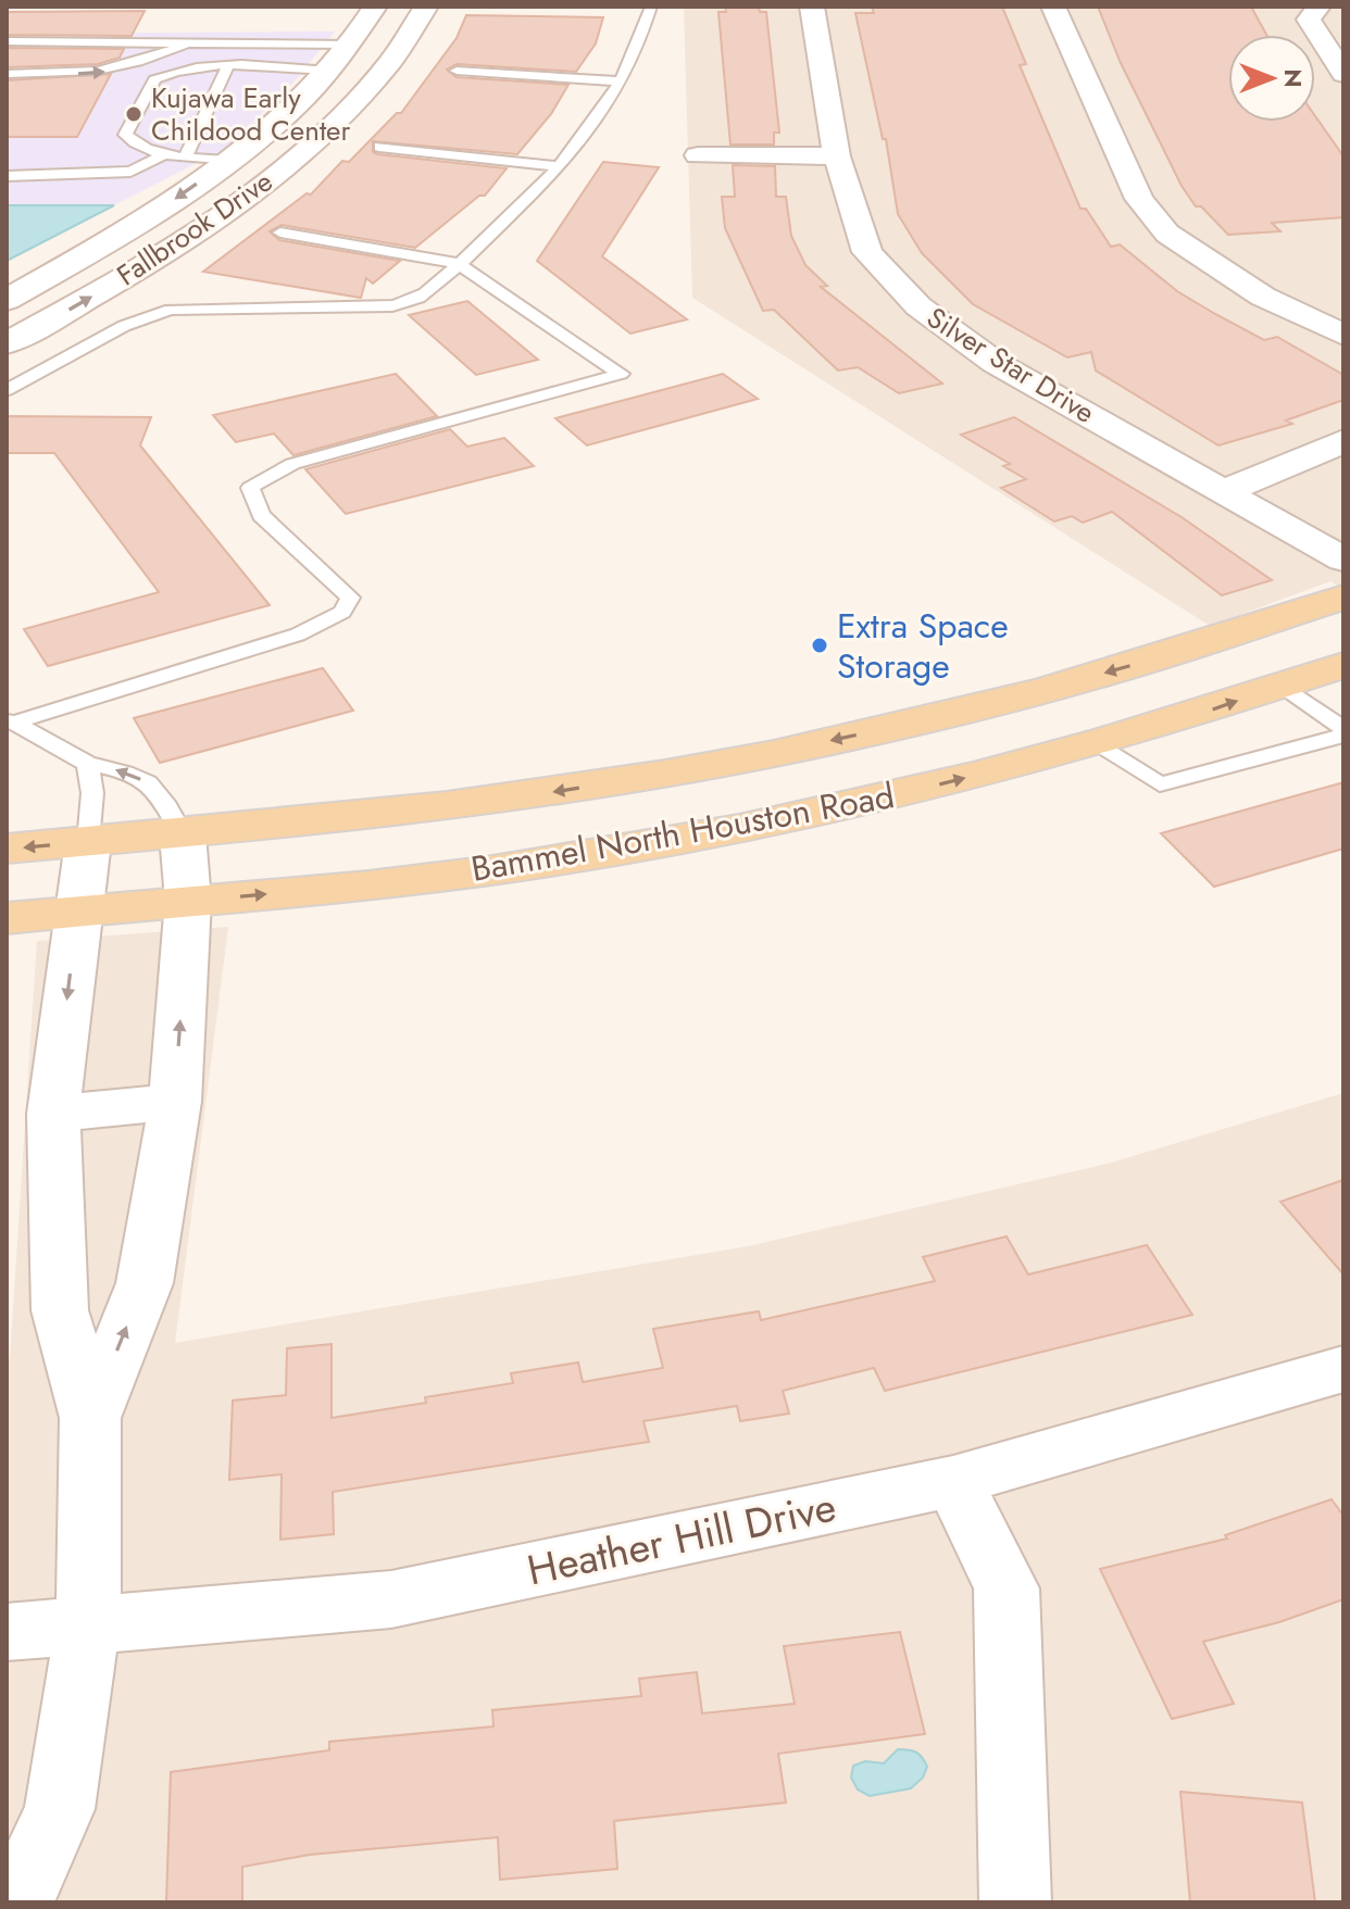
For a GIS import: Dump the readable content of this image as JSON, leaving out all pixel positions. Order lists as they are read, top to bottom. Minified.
{"streets":{"main road":["Bammel North Houston Road"],"street":["Fallbrook Drive","Silver Star Drive","Heather Hill Drive"]},"places":["Kujawa Early Childood Center","Extra Space Storage"],"north":"right"}
